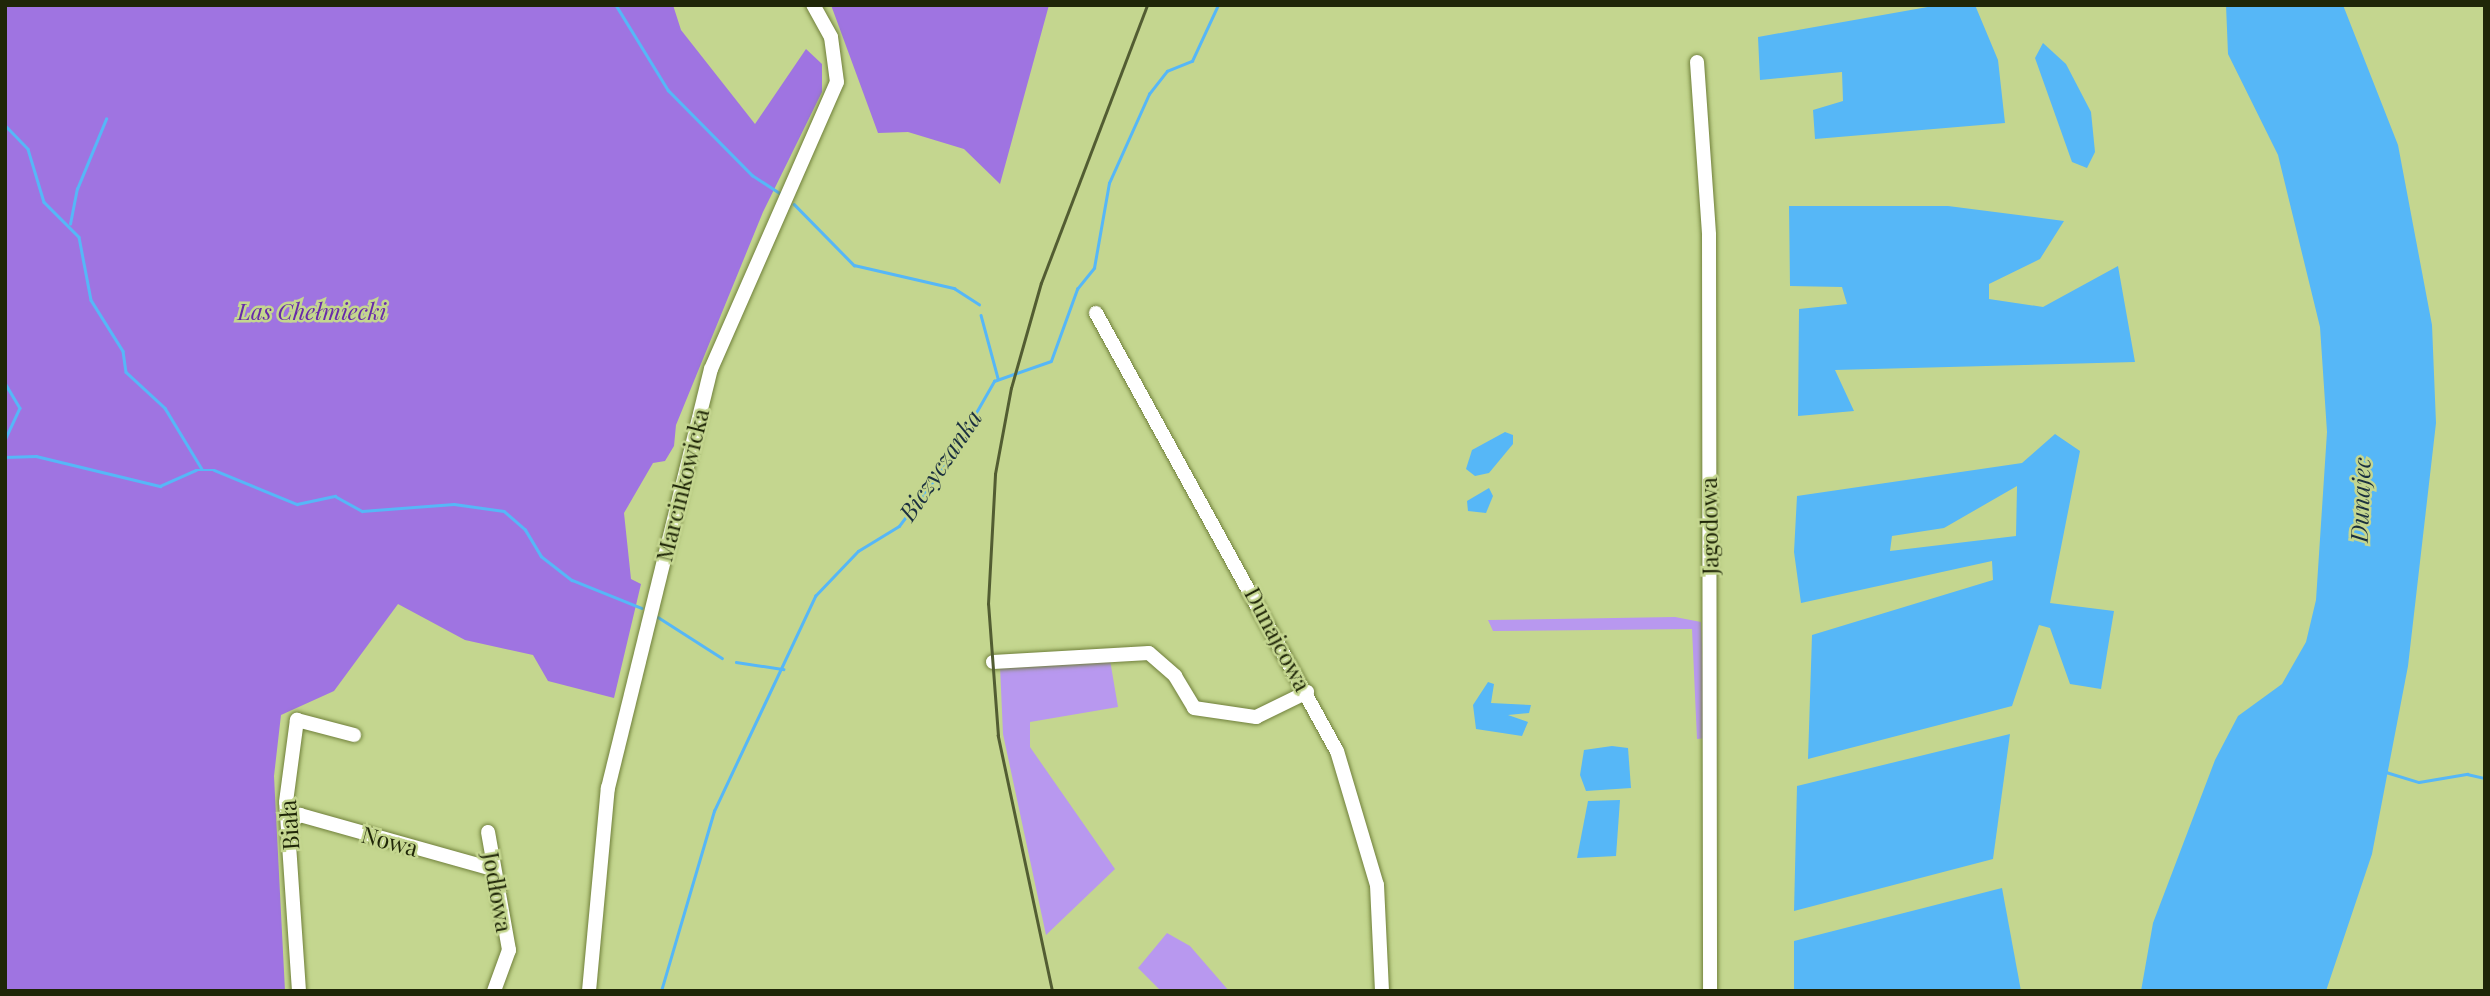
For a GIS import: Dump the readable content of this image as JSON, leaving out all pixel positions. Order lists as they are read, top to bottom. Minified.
{"streets":{"street":["Marcinkowicka","Jagodowa","Dunajcowa","Biała","Nowa","Jodłowa"]},"crossings":[["Biała","Nowa"],["Nowa","Jodłowa"]],"water":["Biczyczanka","Dunajec"],"parks":["Las Chełmiecki"]}
